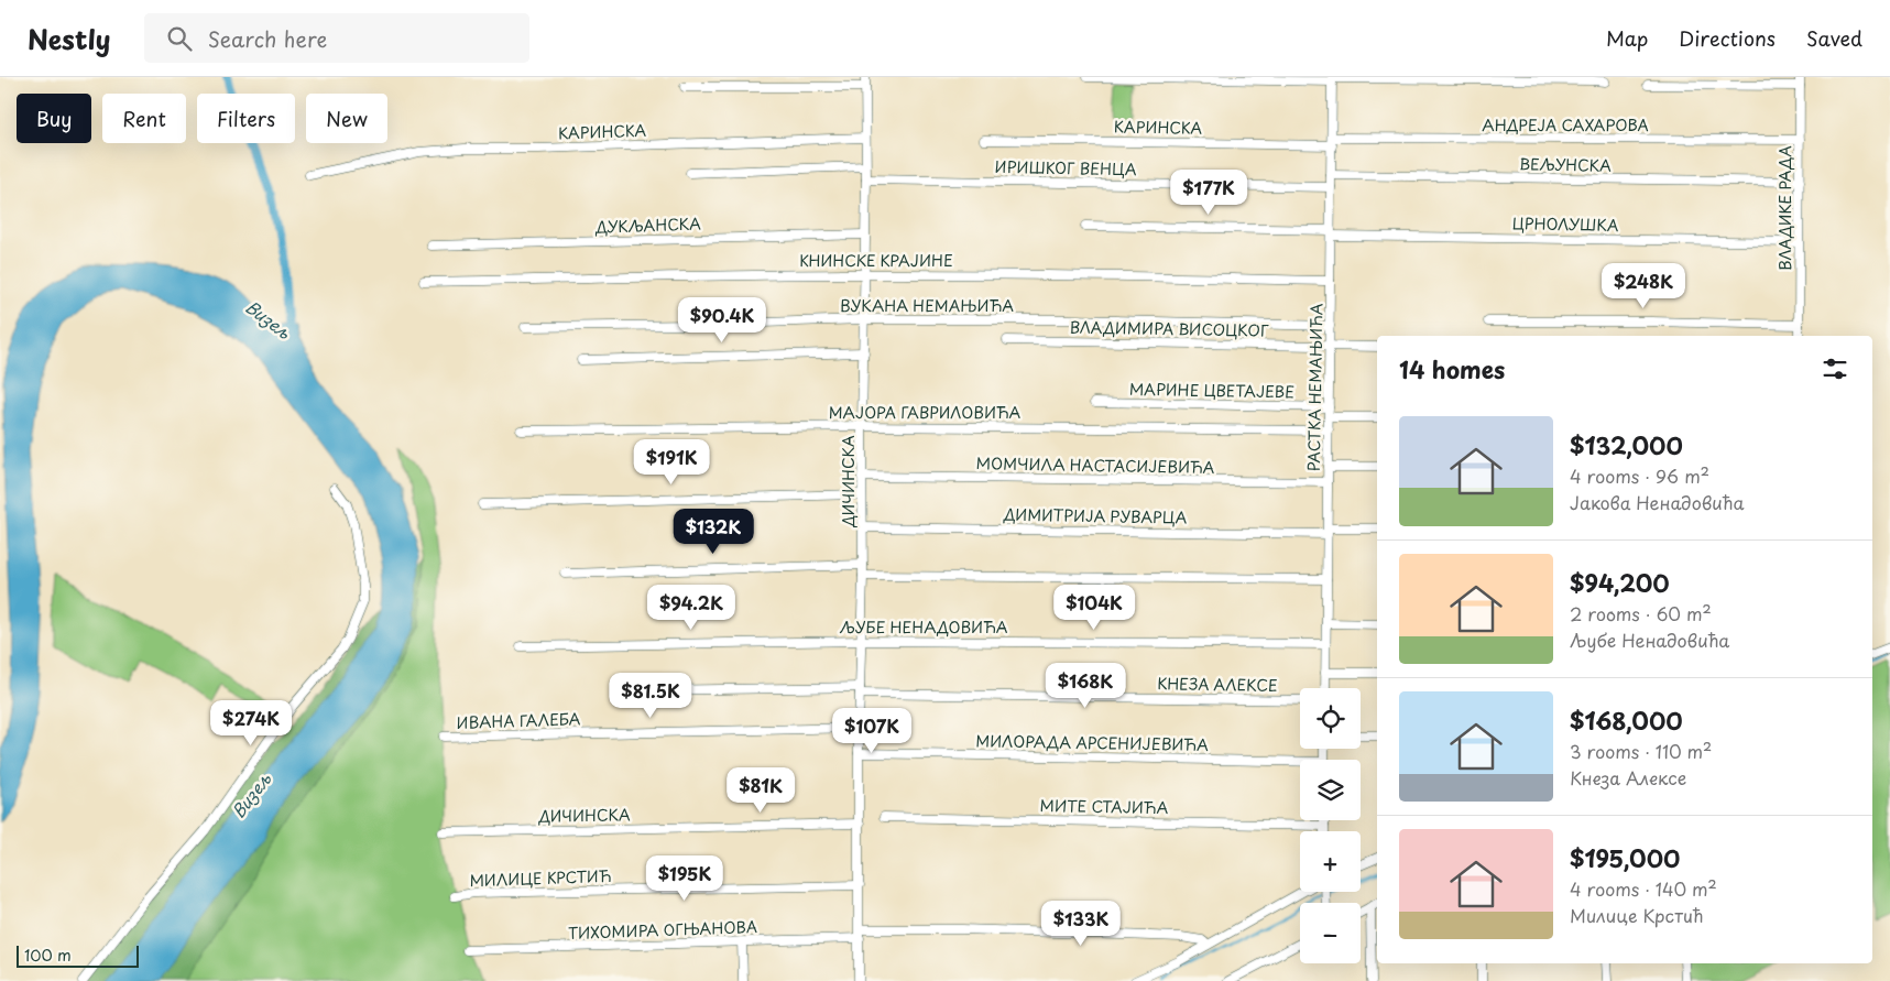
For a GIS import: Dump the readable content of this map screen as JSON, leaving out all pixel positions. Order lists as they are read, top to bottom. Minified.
{"streets":{"street":["АНДРЕЈА САХАРОВА","КАРИНСКА","ВЕЉУНСКА","ИРИШКОГ ВЕНЦА","ВЛАДИКЕ РАДА","ЦРНОЛУШКА","ДУКЉАНСКА","КНИНСКЕ КРАЈИНЕ","ВУКАНА НЕМАЊИЋА","ВЛАДИМИРА ВИСОЦКОГ","РАСТКА НЕМАЊИЋА","МАРИНЕ ЦВЕТАЈЕВЕ","МАЈОРА ГАВРИЛОВИЋА","МОМЧИЛА НАСТАСИЈЕВИЋА","ДИЧИНСКА","ДИМИТРИЈА РУВАРЦА","ЉУБЕ НЕНАДОВИЋА","КНЕЗА АЛЕКСЕ","ИВАНА ГАЛЕБА","МИЛОРАДА АРСЕНИЈЕВИЋА","МИТЕ СТАЈИЋА","МИЛИЦЕ КРСТИЋ","ТИХОМИРА ОГЊАНОВА"]},"crossings":[["АНДРЕЈА САХАРОВА","КАРИНСКА"],["АНДРЕЈА САХАРОВА","ВЛАДИКЕ РАДА"],["АНДРЕЈА САХАРОВА","РАСТКА НЕМАЊИЋА"],["КАРИНСКА","РАСТКА НЕМАЊИЋА"],["КАРИНСКА","ДИЧИНСКА"],["ВЕЉУНСКА","ВЛАДИКЕ РАДА"],["ВЕЉУНСКА","РАСТКА НЕМАЊИЋА"],["ИРИШКОГ ВЕНЦА","РАСТКА НЕМАЊИЋА"],["ИРИШКОГ ВЕНЦА","ДИЧИНСКА"],["ВЛАДИКЕ РАДА","ЦРНОЛУШКА"],["ЦРНОЛУШКА","РАСТКА НЕМАЊИЋА"],["ДУКЉАНСКА","ДИЧИНСКА"],["КНИНСКЕ КРАЈИНЕ","РАСТКА НЕМАЊИЋА"],["КНИНСКЕ КРАЈИНЕ","ДИЧИНСКА"],["ВУКАНА НЕМАЊИЋА","РАСТКА НЕМАЊИЋА"],["ВУКАНА НЕМАЊИЋА","ДИЧИНСКА"],["ВЛАДИМИРА ВИСОЦКОГ","РАСТКА НЕМАЊИЋА"],["РАСТКА НЕМАЊИЋА","МАРИНЕ ЦВЕТАЈЕВЕ"],["РАСТКА НЕМАЊИЋА","МАЈОРА ГАВРИЛОВИЋА"],["РАСТКА НЕМАЊИЋА","МОМЧИЛА НАСТАСИЈЕВИЋА"],["РАСТКА НЕМАЊИЋА","ДИМИТРИЈА РУВАРЦА"],["РАСТКА НЕМАЊИЋА","ЉУБЕ НЕНАДОВИЋА"],["МАЈОРА ГАВРИЛОВИЋА","ДИЧИНСКА"],["МОМЧИЛА НАСТАСИЈЕВИЋА","ДИЧИНСКА"],["ДИЧИНСКА","ДИМИТРИЈА РУВАРЦА"],["ДИЧИНСКА","ЉУБЕ НЕНАДОВИЋА"],["ДИЧИНСКА","КНЕЗА АЛЕКСЕ"],["ДИЧИНСКА","ИВАНА ГАЛЕБА"],["ДИЧИНСКА","МИЛОРАДА АРСЕНИЈЕВИЋА"],["ДИЧИНСКА","МИЛИЦЕ КРСТИЋ"],["ДИЧИНСКА","ТИХОМИРА ОГЊАНОВА"]],"water":["Визељ"],"scale_bar":"100 m","page":{"header":"Nestly","search":"Search here","nav":["Map","Directions","Saved"],"chip":["Buy","Rent","Filters","New"],"price":["$177K","$248K","$90.4K","$191K","$132K","$94.2K","$104K","$168K","$81.5K","$274K","$107K","$81K","$195K","$133K"],"heading":"14 homes","list":[{"name":"$132,000","note":"4 rooms · 96 m² · Јакова Ненадовића"},{"name":"$94,200","note":"2 rooms · 60 m² · Љубе Ненадовића"},{"name":"$168,000","note":"3 rooms · 110 m² · Кнеза Алексе"},{"name":"$195,000","note":"4 rooms · 140 m² · Милице Крстић"}],"map_buttons":["+","−"],"scale":"100 m"}}
